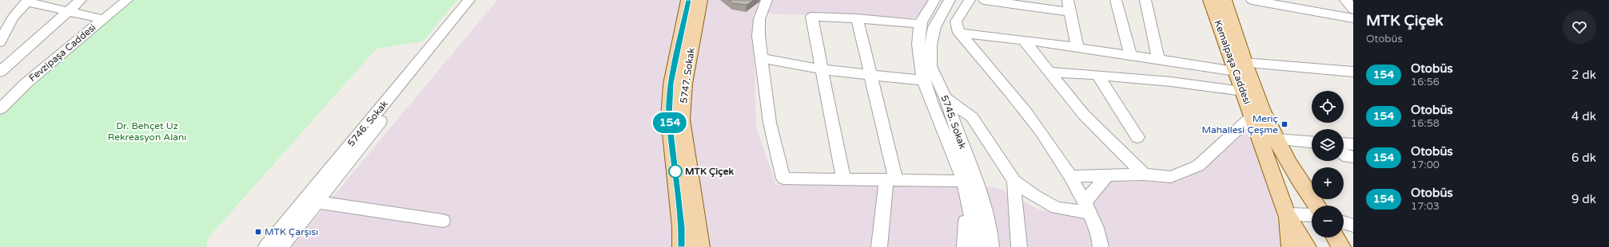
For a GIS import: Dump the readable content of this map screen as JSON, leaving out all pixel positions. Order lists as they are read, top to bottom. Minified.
{"streets":{"main road":["Kemalpaşa Caddesi","5747. Sokak"],"street":["Fevzipaşa Caddesi","5745. Sokak","5746. Sokak"]},"parks":["Dr. Behçet Uz Rekreasyon Alanı"],"places":{"transit":["Meriç Mahallesi Çeşme","MTK Çarşısı"],"other":["MTK Çiçek"]},"lines":["bus line 154"],"page":{"on_map":"154","heading":["MTK Çiçek","Otobüs"],"list":[{"mark":"154","name":"Otobüs","note":"16:56","value":"2 dk"},{"mark":"154","name":"Otobüs","note":"16:58","value":"4 dk"},{"mark":"154","name":"Otobüs","note":"17:00","value":"6 dk"},{"mark":"154","name":"Otobüs","note":"17:03","value":"9 dk"}],"map_buttons":["+","−"]}}
